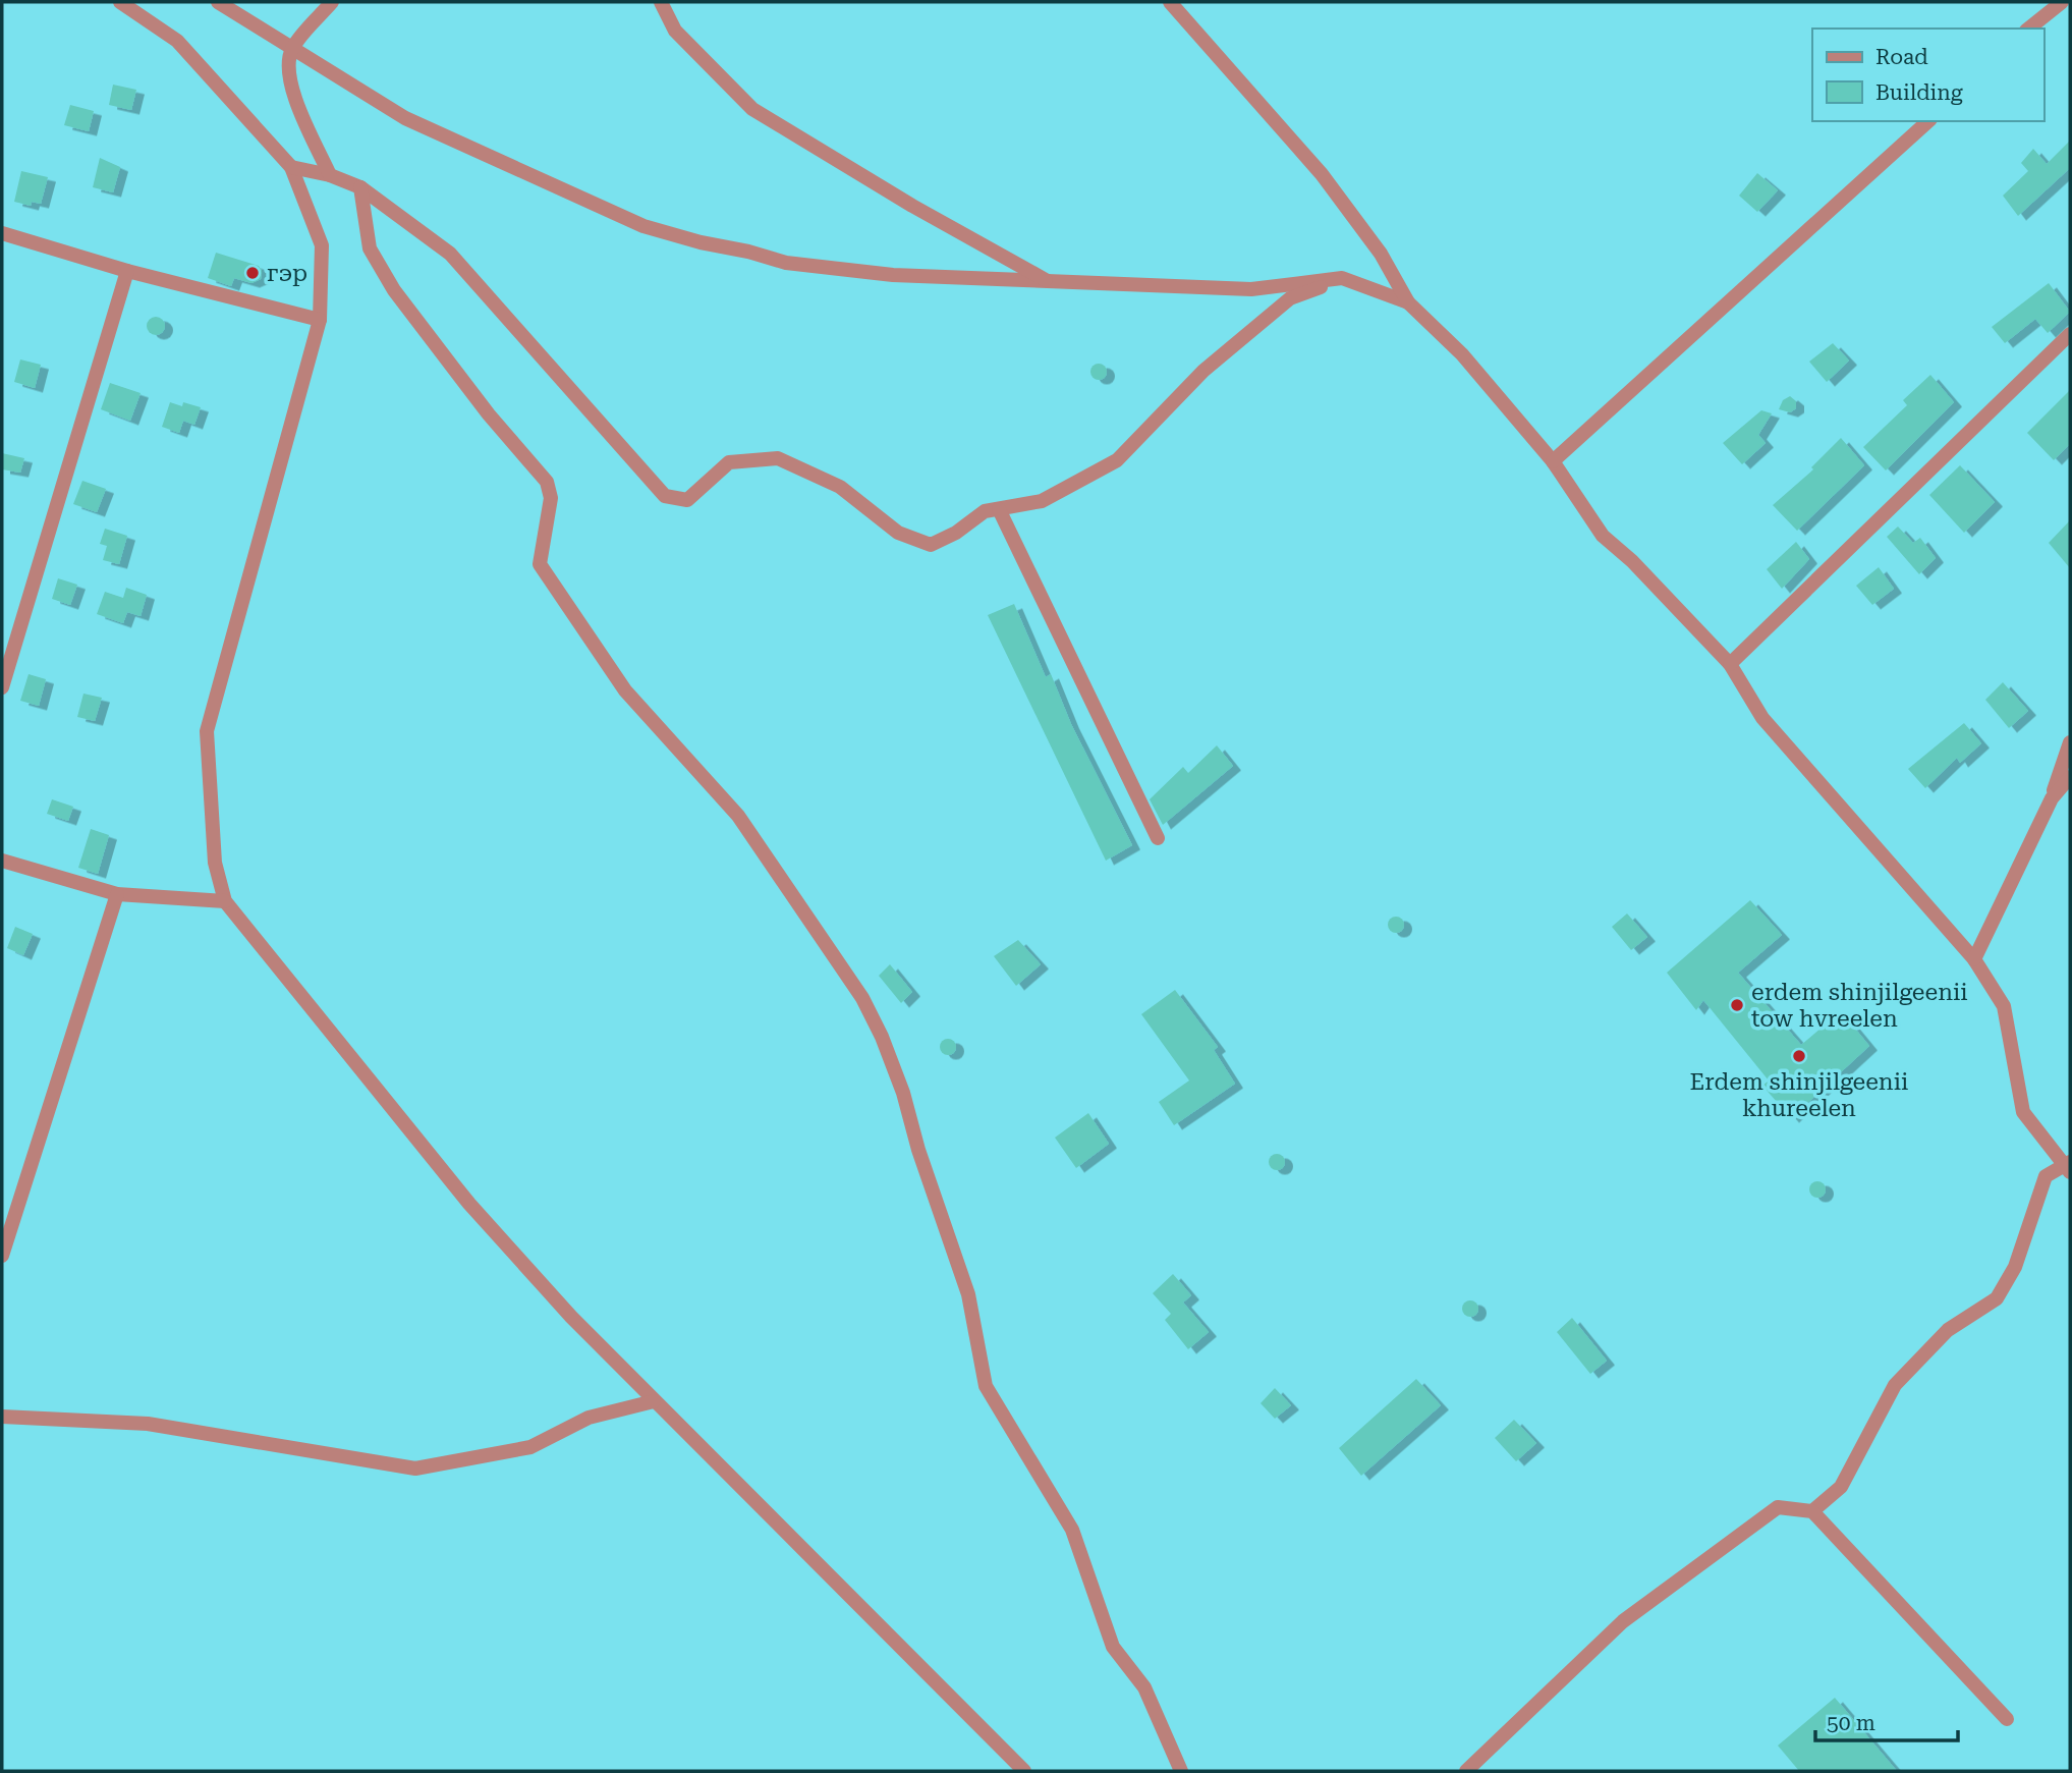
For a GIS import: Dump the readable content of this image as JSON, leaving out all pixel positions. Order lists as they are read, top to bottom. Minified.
{"places":["гэр","erdem shinjilgeenii tow hvreelen","Erdem shinjilgeenii khureelen"],"legend":["Road","Building"],"scale_bar":"50 m"}
